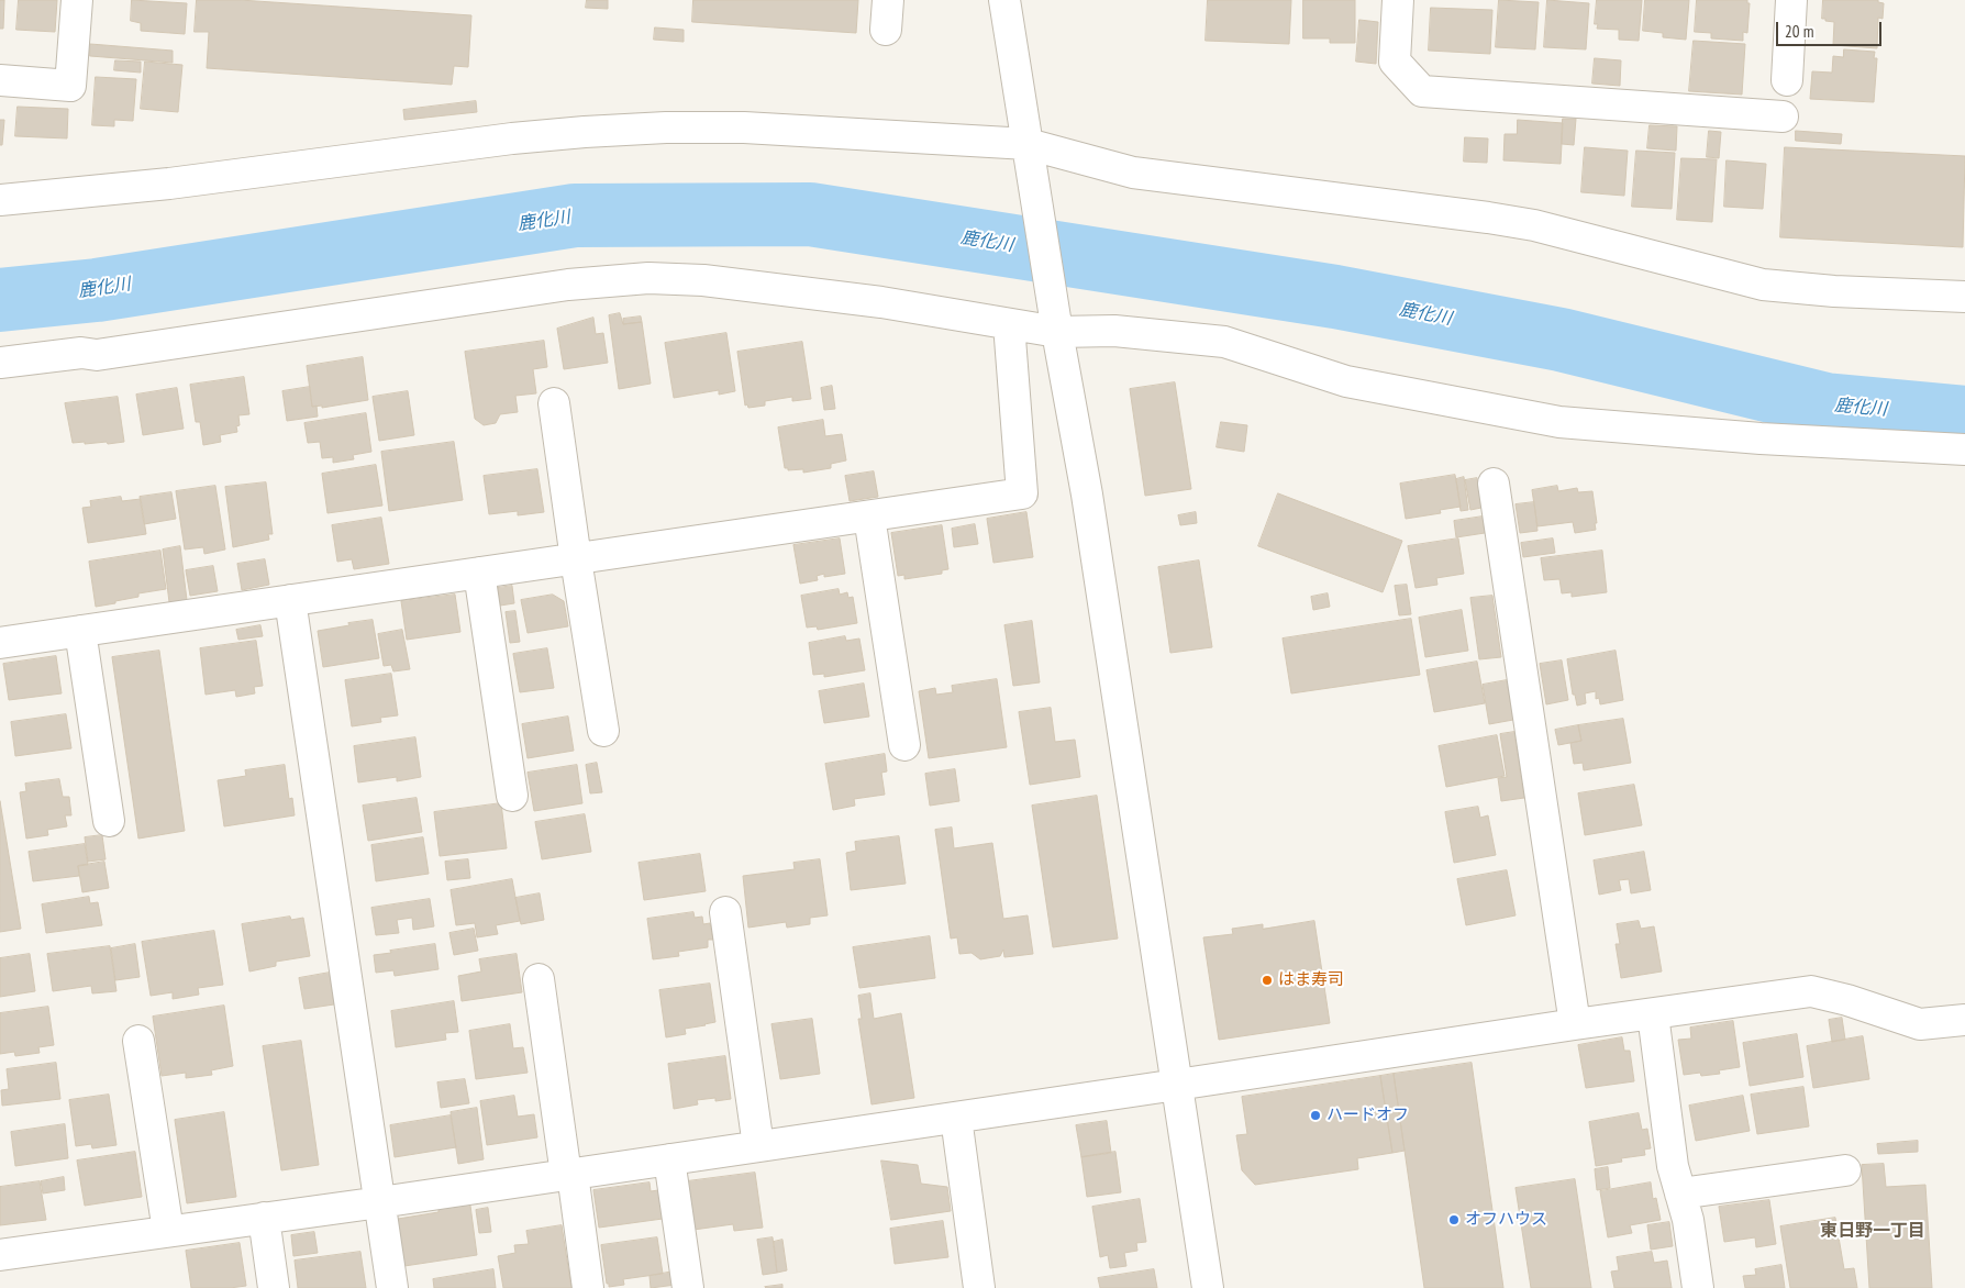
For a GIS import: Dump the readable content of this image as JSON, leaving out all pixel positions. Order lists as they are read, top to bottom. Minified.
{"districts":["東日野一丁目"],"water":["鹿化川"],"places":["はま寿司","ハードオフ","オフハウス"],"scale_bar":"20 m"}
